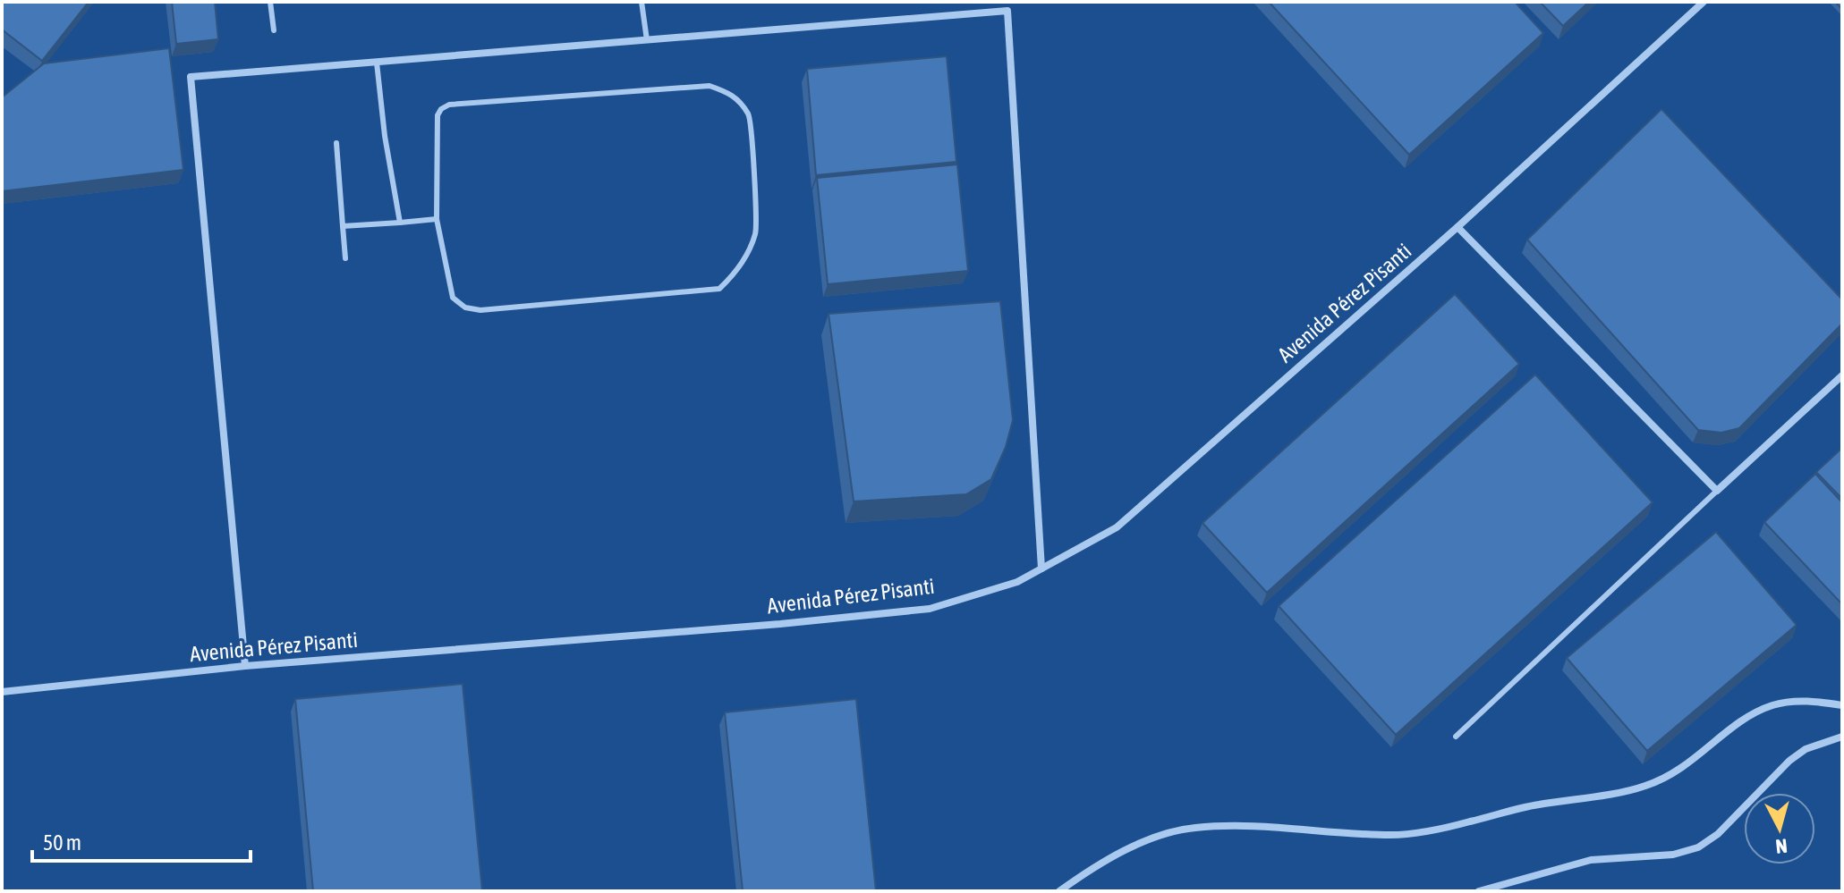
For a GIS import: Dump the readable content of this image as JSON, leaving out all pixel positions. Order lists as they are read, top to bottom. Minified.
{"streets":{"street":["Avenida Pérez Pisanti"]},"scale_bar":"50 m","north":"bottom"}
